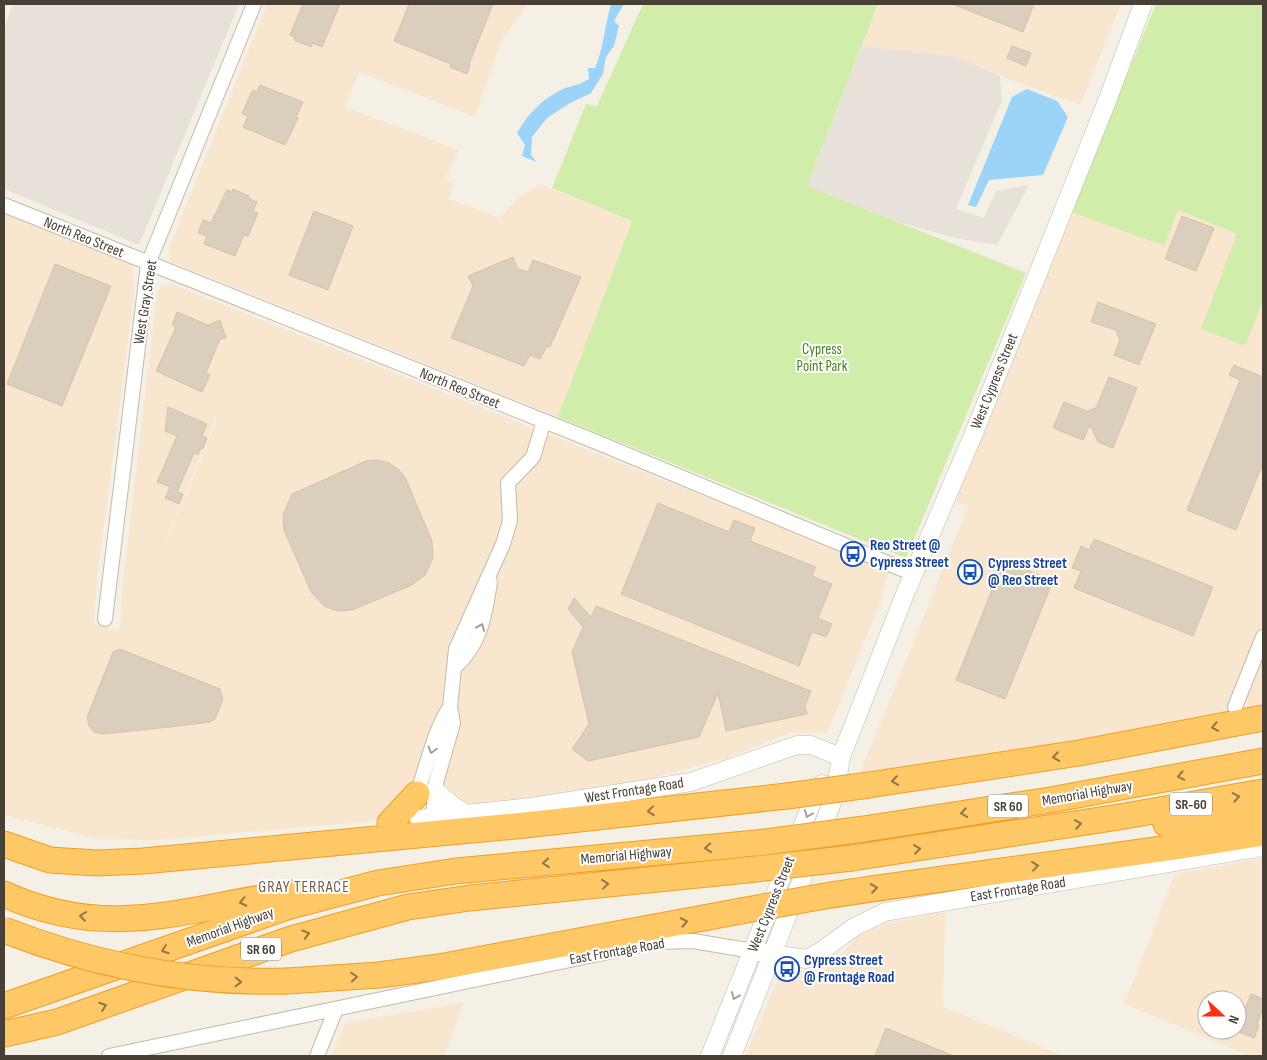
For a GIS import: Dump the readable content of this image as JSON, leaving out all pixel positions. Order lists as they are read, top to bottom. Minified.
{"streets":{"highway":["Memorial Highway","SR-60","SR 60"],"street":["North Reo Street","West Gray Street","West Cypress Street","West Frontage Road","East Frontage Road"]},"crossings":[["North Reo Street","West Gray Street"],["North Reo Street","West Cypress Street"],["West Cypress Street","West Frontage Road"],["West Cypress Street","East Frontage Road"]],"districts":["GRAY TERRACE"],"parks":["Cypress Point Park"],"places":{"bus stop":["Reo Street @ Cypress Street","Cypress Street @ Reo Street","Cypress Street @ Frontage Road"]},"north":"right"}
